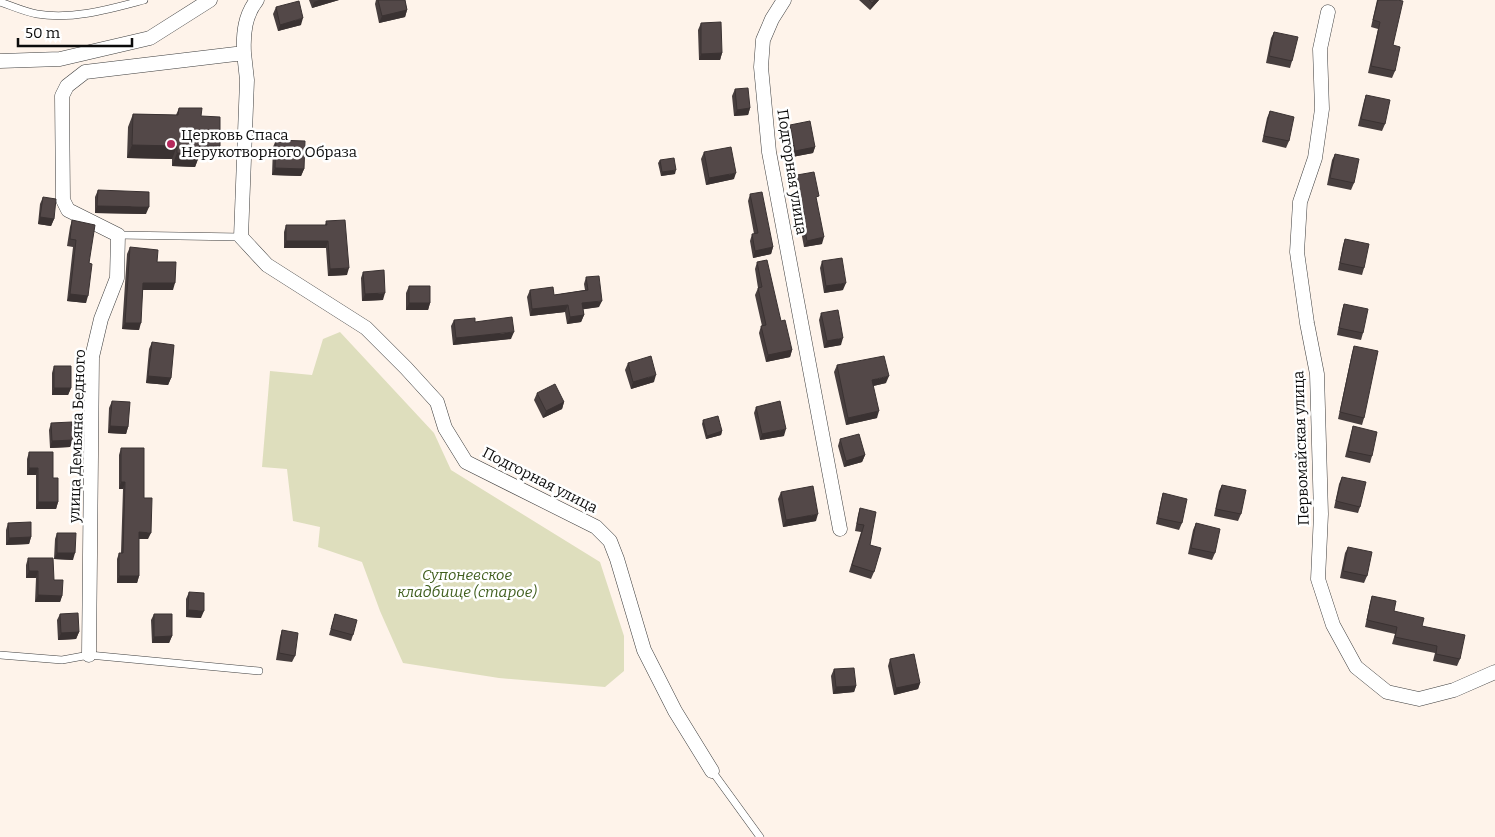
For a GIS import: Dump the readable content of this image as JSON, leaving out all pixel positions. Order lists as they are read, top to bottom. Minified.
{"streets":{"street":["Подгорная улица","улица Демьяна Бедного","Первомайская улица"]},"parks":["Супоневское кладбище (старое)"],"places":["Церковь Спаса Нерукотворного Образа"],"scale_bar":"50 m"}
